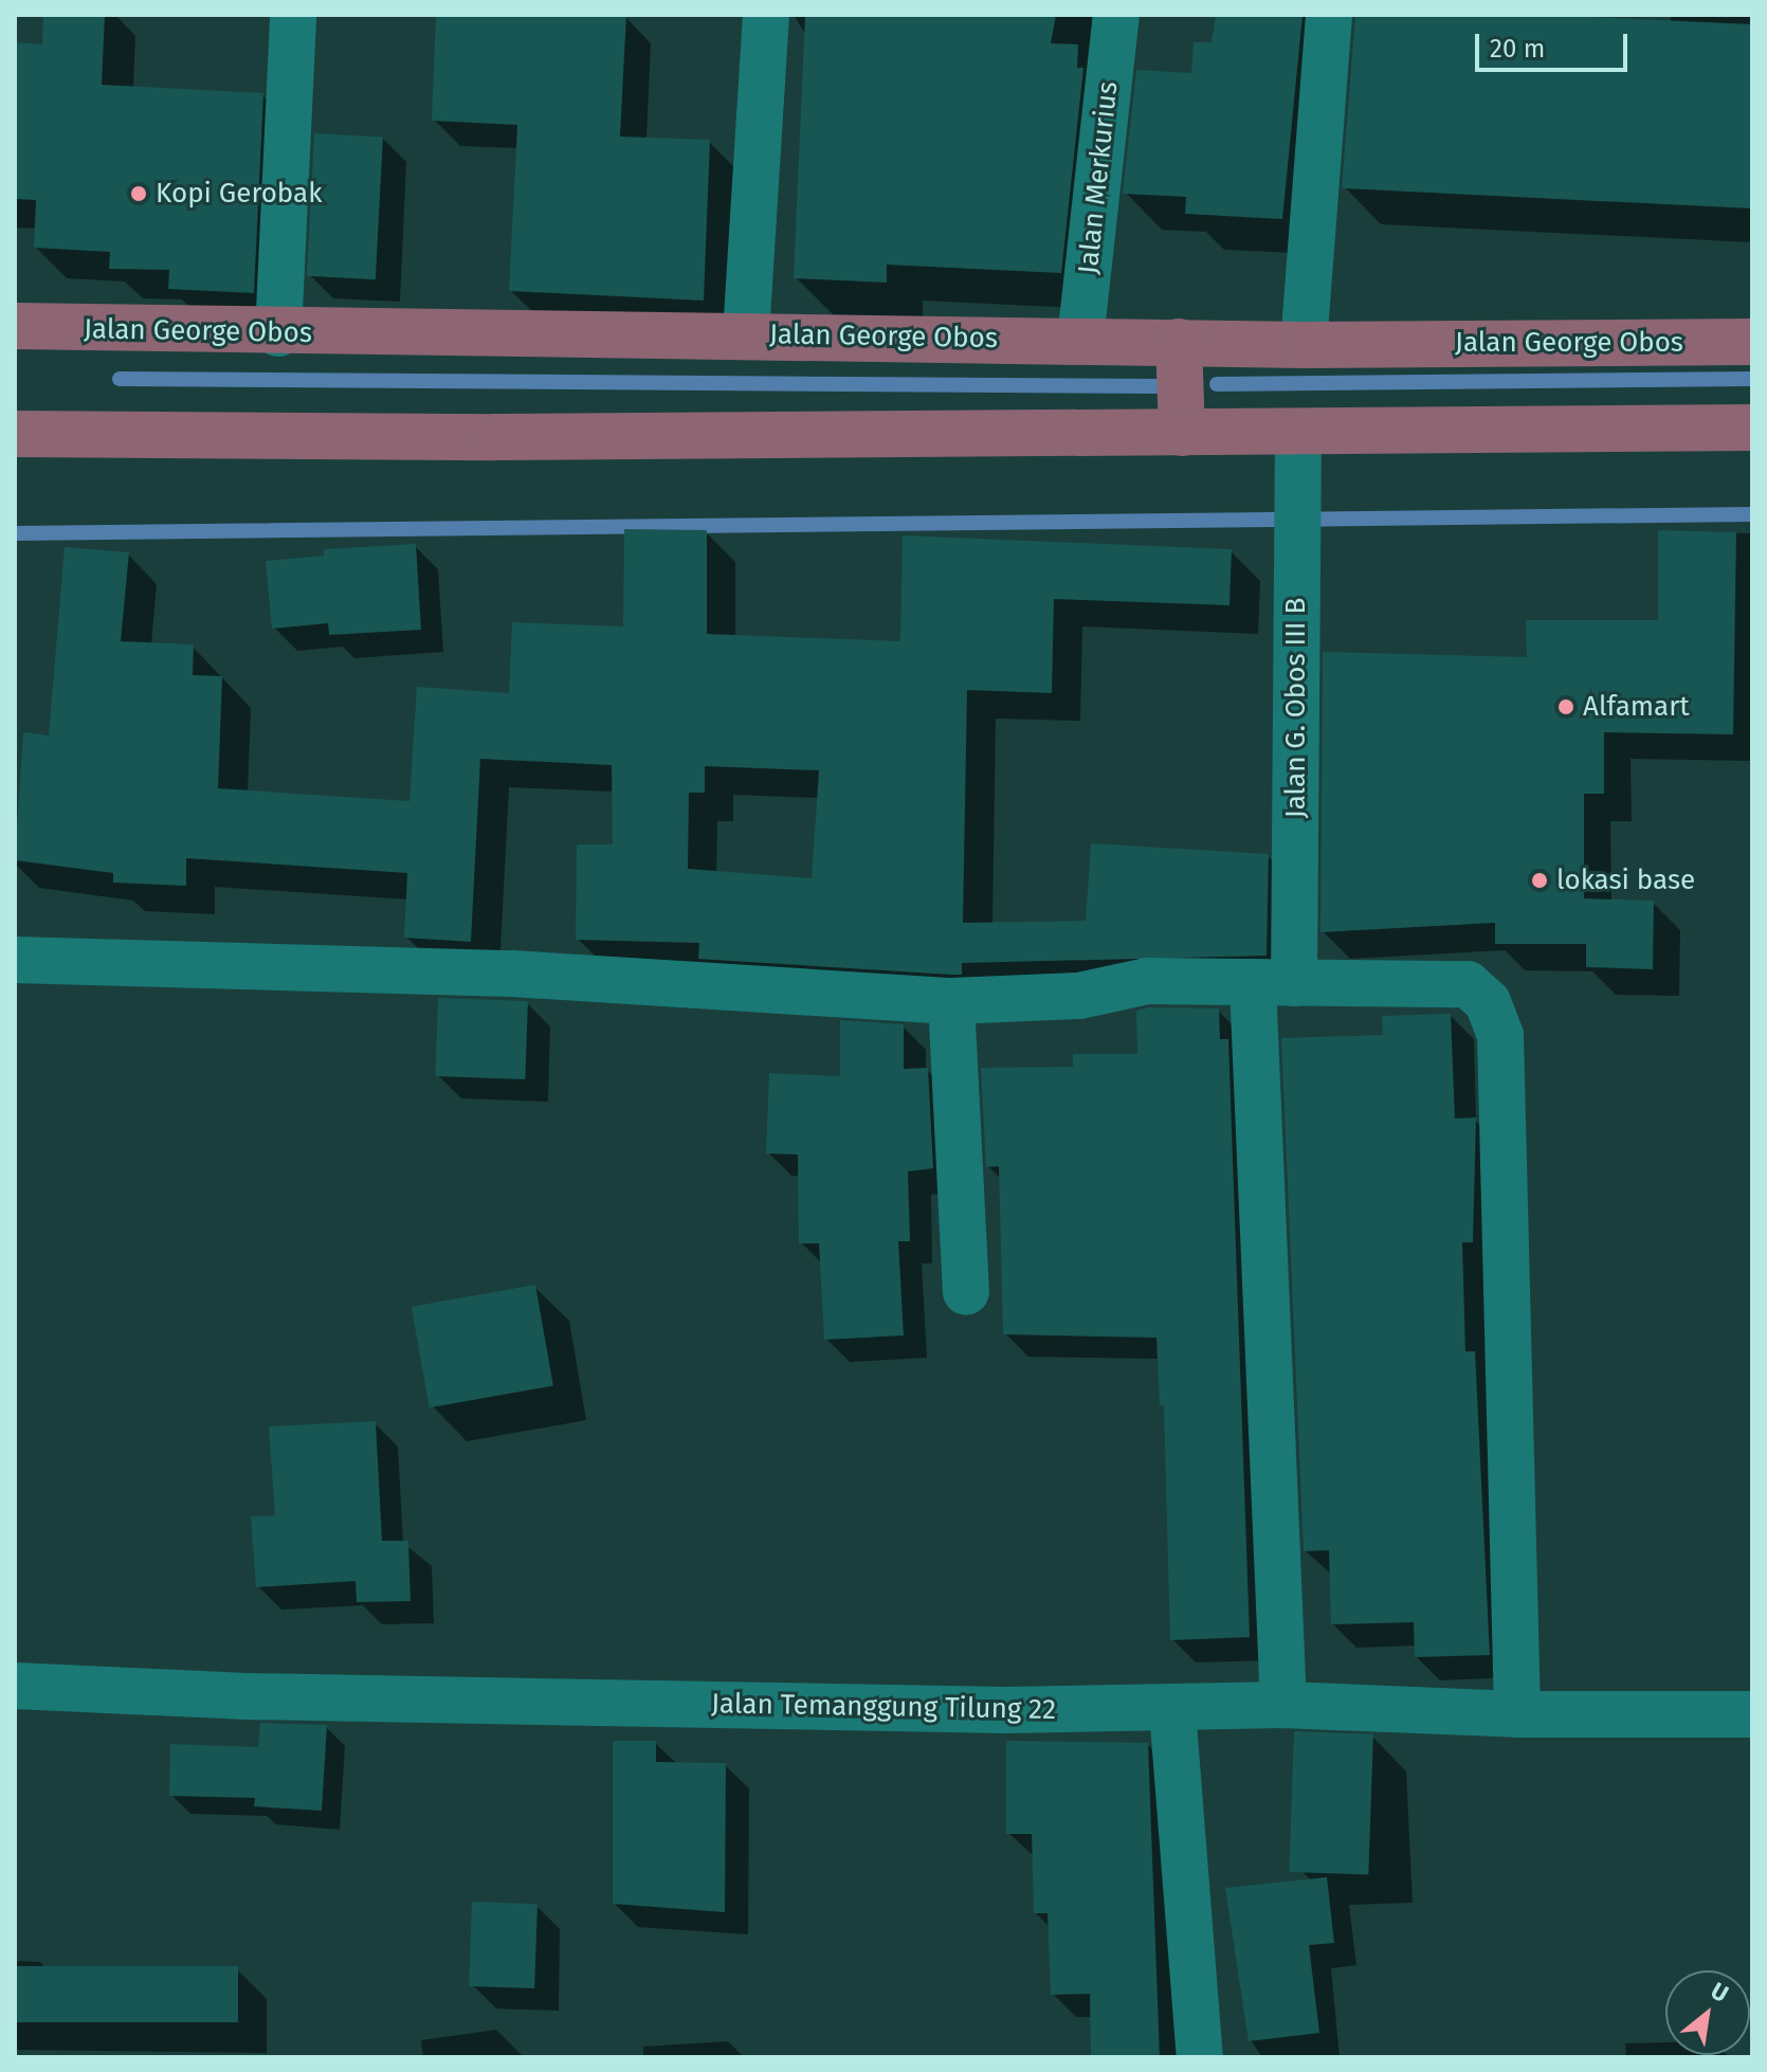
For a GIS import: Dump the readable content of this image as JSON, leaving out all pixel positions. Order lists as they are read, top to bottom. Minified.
{"streets":{"main road":["Jalan George Obos"],"street":["Jalan Merkurius","Jalan G. Obos III B","Jalan Temanggung Tilung 22"]},"crossings":[["Jalan Merkurius","Jalan George Obos"],["Jalan G. Obos III B","Jalan Temanggung Tilung 22"]],"places":["Kopi Gerobak","Alfamart","lokasi base"],"scale_bar":"20 m","north":"top right"}
